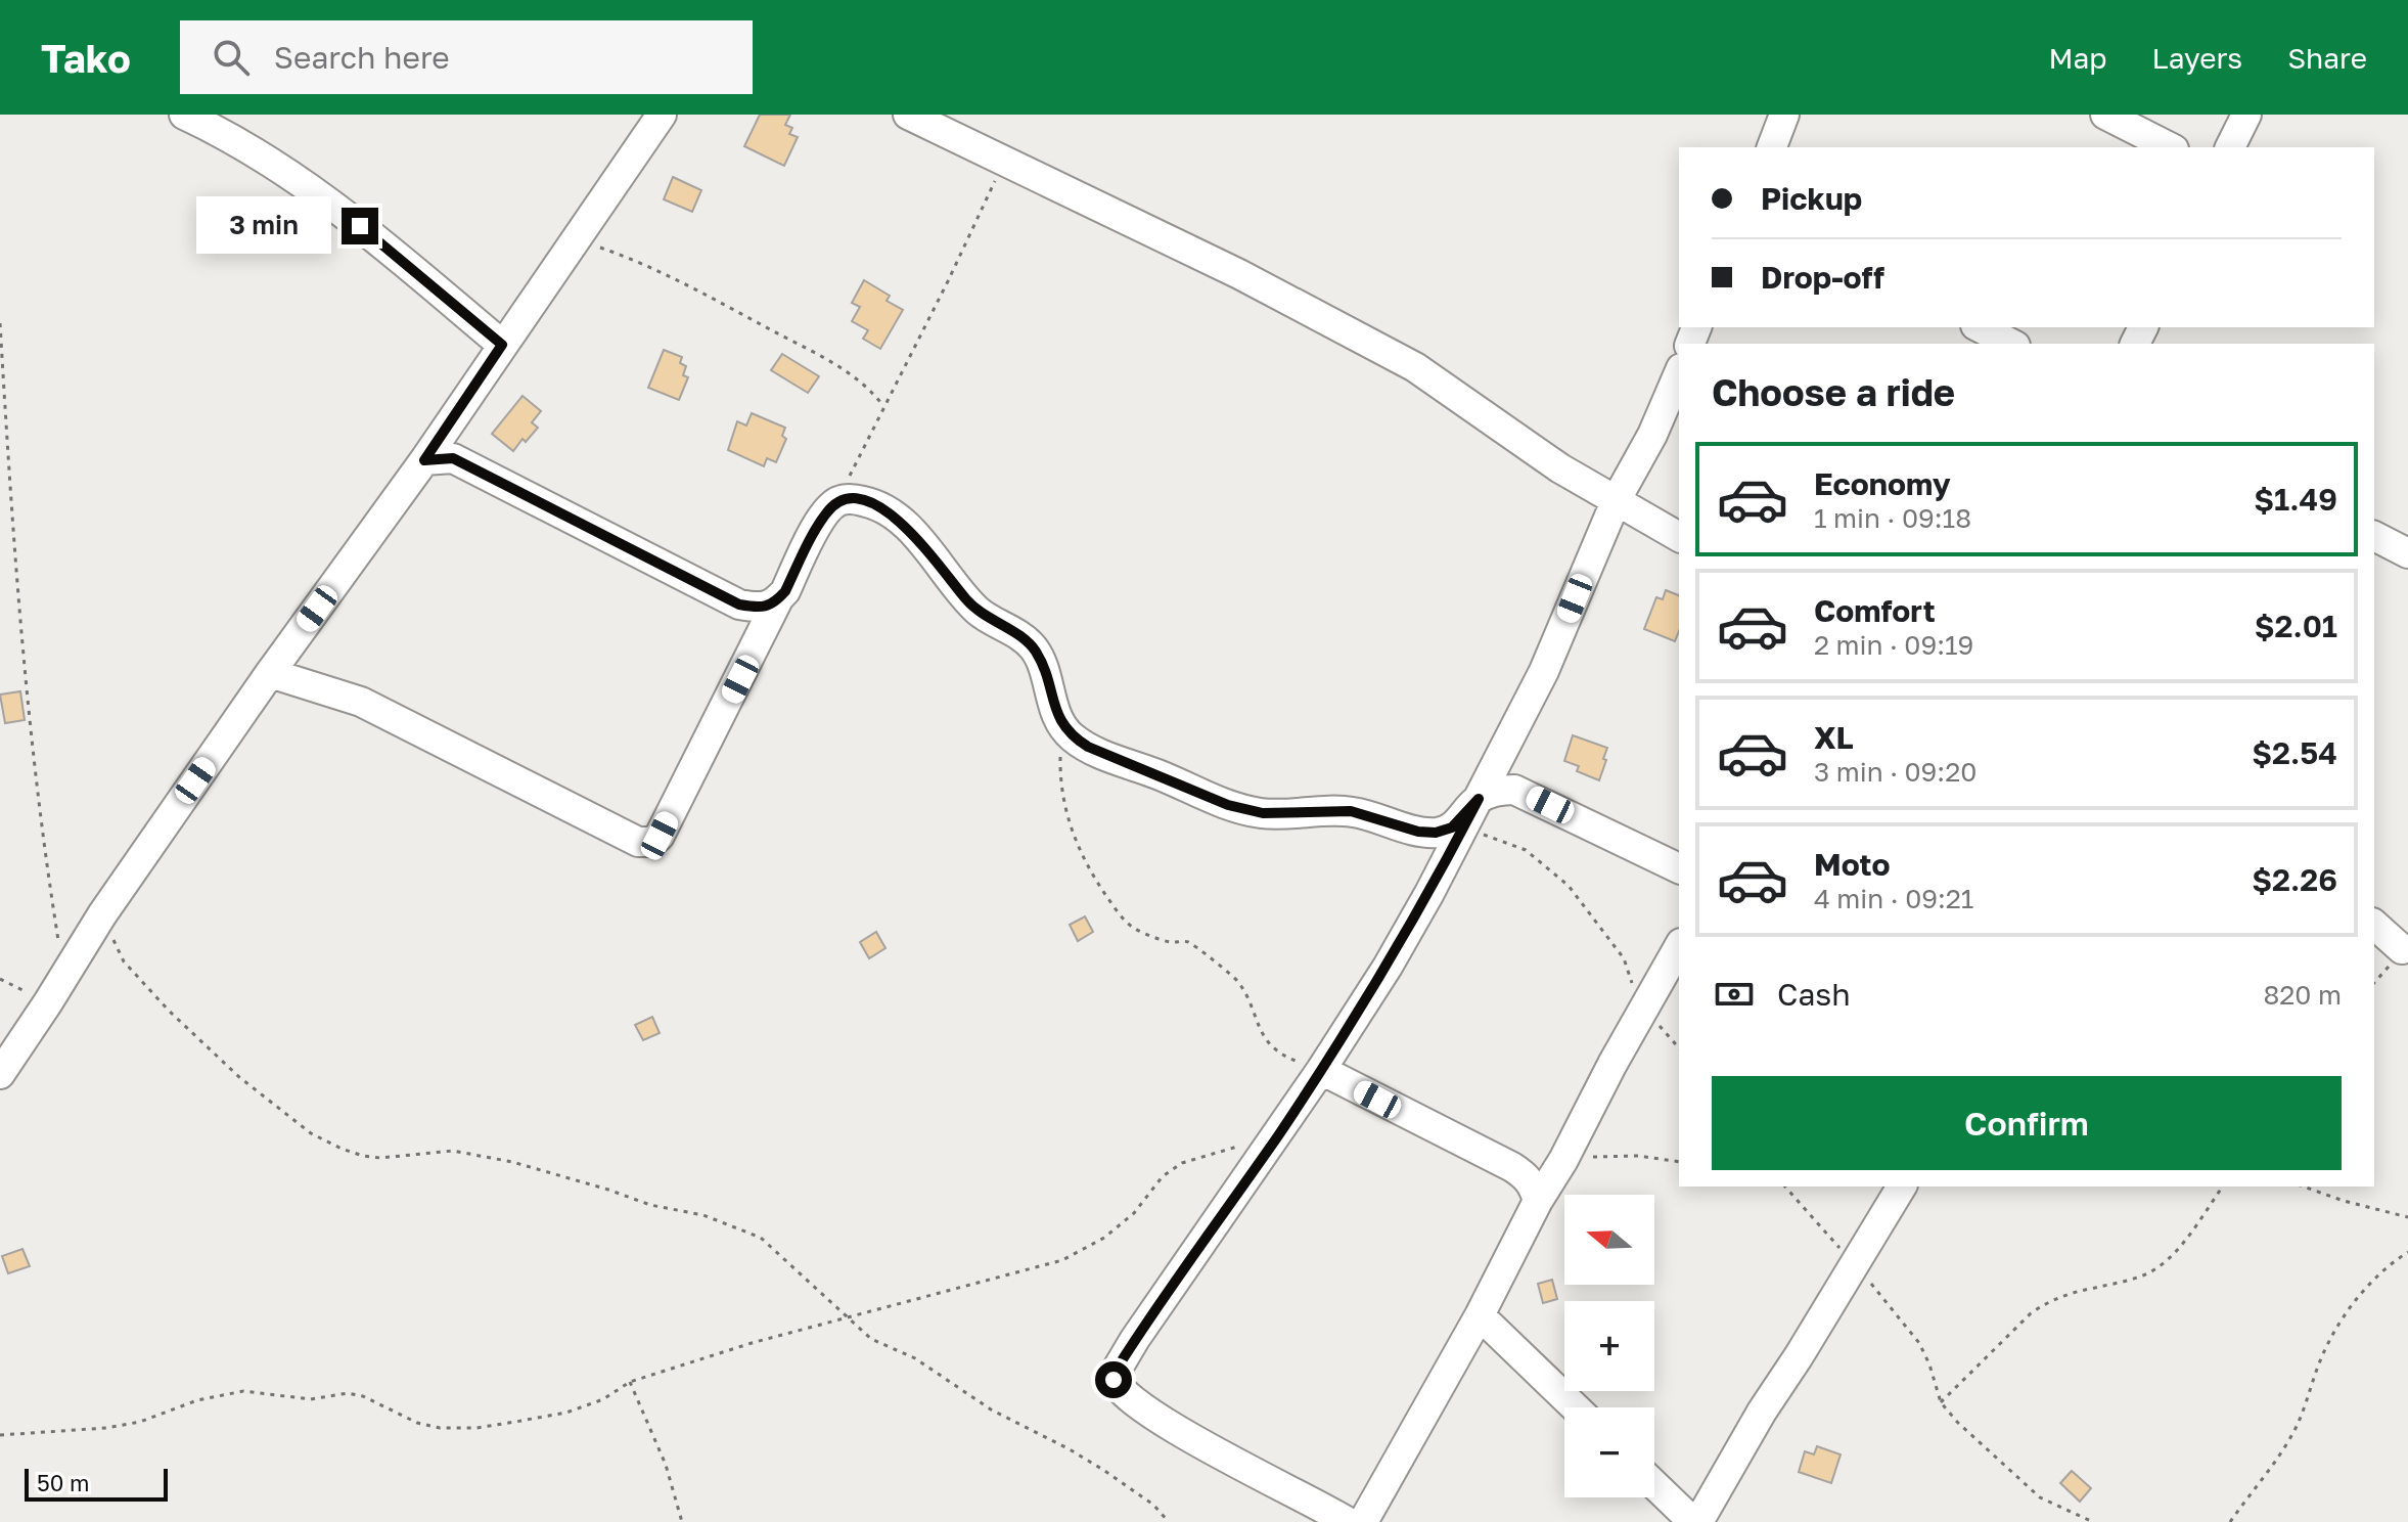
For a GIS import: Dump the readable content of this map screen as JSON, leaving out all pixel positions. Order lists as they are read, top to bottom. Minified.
{"scale_bar":"50 m","north":"left","page":{"header":"Tako","search":"Search here","nav":["Map","Layers","Share"],"banner":["Pickup","Drop-off"],"bubble":"3 min","heading":"Choose a ride","list":[{"name":"Economy","note":"1 min · 09:18","value":"$1.49"},{"name":"Comfort","note":"2 min · 09:19","value":"$2.01"},{"name":"XL","note":"3 min · 09:20","value":"$2.54"},{"name":"Moto","note":"4 min · 09:21","value":"$2.26"}],"pay":["Cash","820 m"],"buttons":"Confirm","map_buttons":["+","−"],"scale":"50 m"}}
